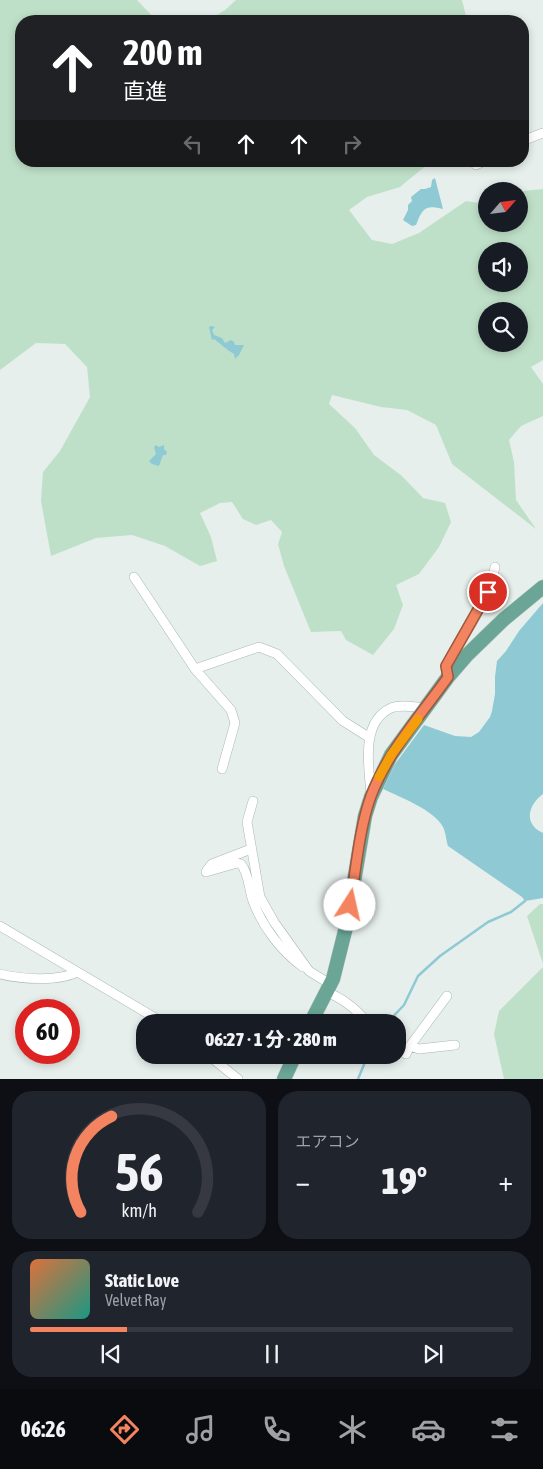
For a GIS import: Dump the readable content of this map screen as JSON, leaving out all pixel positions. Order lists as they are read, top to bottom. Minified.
{"north":"top right","page":{"turn":["200 m","直進"],"limit":"60","trip":"06:27 · 1 分 · 280 m","tile":"エアコン","heat":["−","19°","+"],"song":["Static Love","Velvet Ray"],"tabs":"06:26","gauge":["56","km/h"]}}
